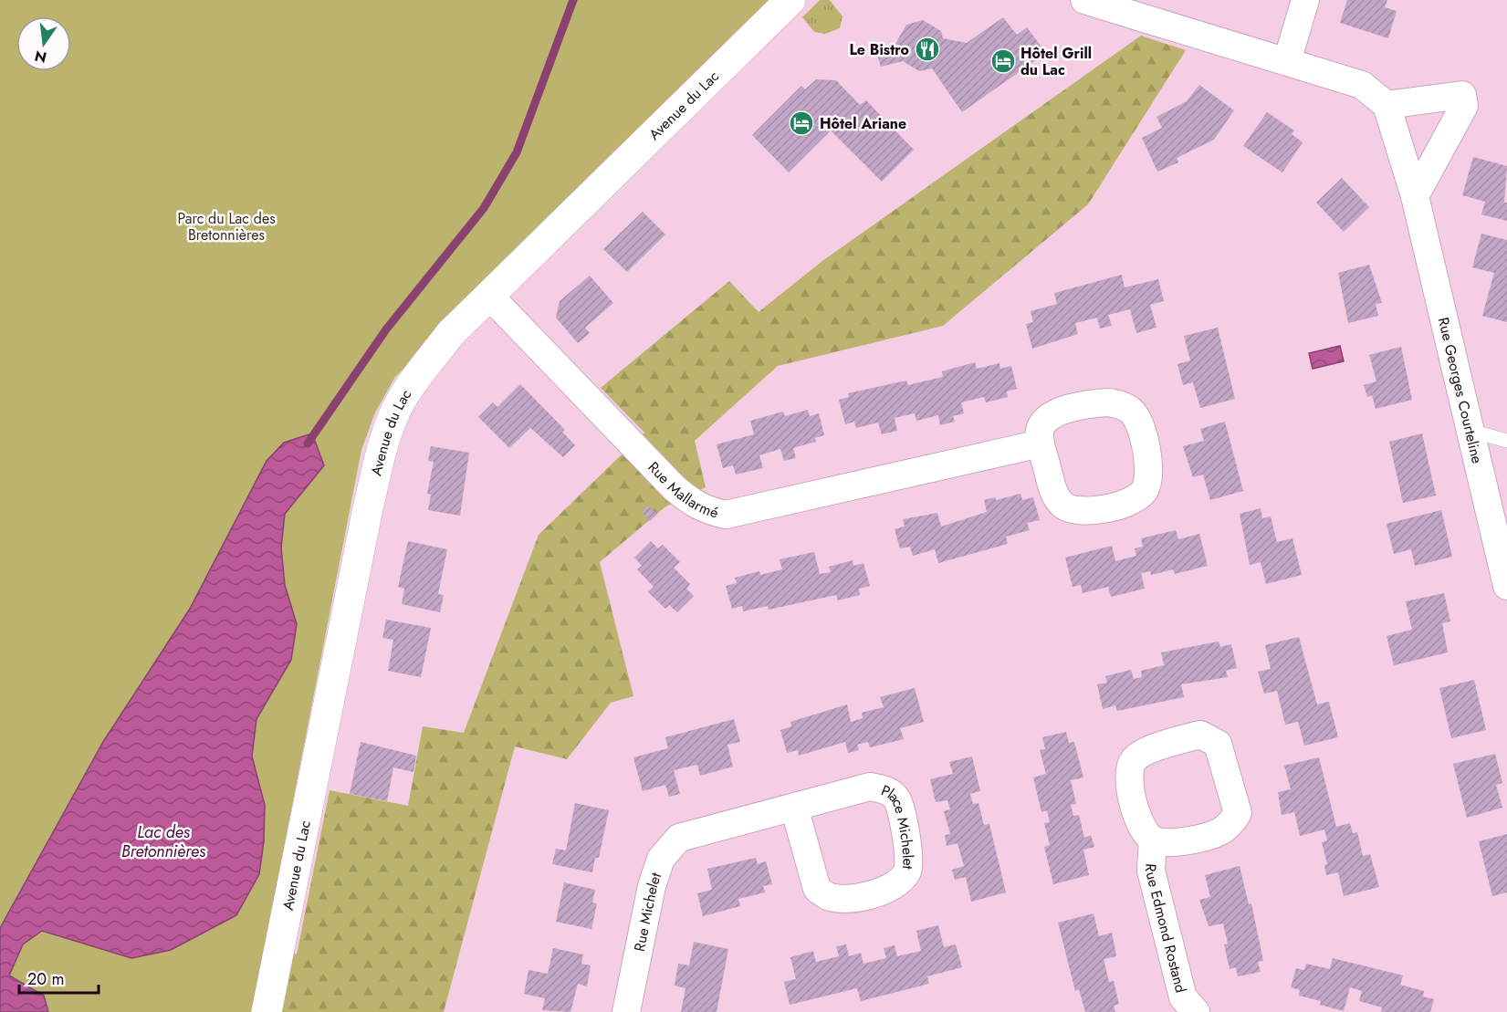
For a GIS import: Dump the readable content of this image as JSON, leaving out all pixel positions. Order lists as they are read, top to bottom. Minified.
{"streets":{"street":["Avenue du Lac","Rue Georges Courteline","Rue Mallarmé","Place Michelet","Rue Michelet","Rue Edmond Rostand"]},"crossings":[["Avenue du Lac","Rue Mallarmé"],["Place Michelet","Rue Michelet"]],"water":["Lac des Bretonnières"],"parks":["Parc du Lac des Bretonnières"],"places":{"restaurant":["Le Bistro"],"hotel":["Hôtel Grill du Lac","Hôtel Ariane"]},"scale_bar":"20 m","north":"bottom"}
